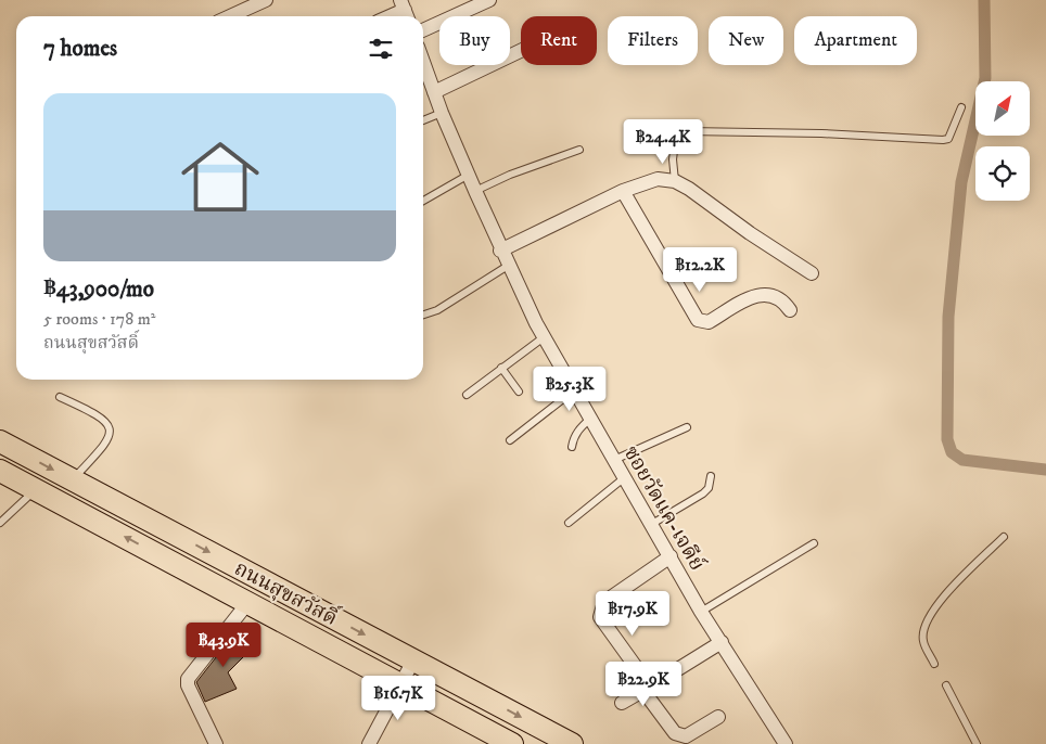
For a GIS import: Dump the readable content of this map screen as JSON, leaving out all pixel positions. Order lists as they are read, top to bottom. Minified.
{"streets":{"main road":["ถนนสุขสวัสดิ์"],"street":["ซอยวัดแค-เจดีย์"]},"north":"top right","page":{"chip":["Buy","Rent","Filters","New","Apartment"],"heading":"7 homes","list":[{"name":"฿43,900/mo","note":"5 rooms · 178 m² · ถนนสุขสวัสดิ์"}],"price":["฿24.4K","฿12.2K","฿25.3K","฿17.9K","฿43.9K","฿22.9K","฿16.7K"]}}
